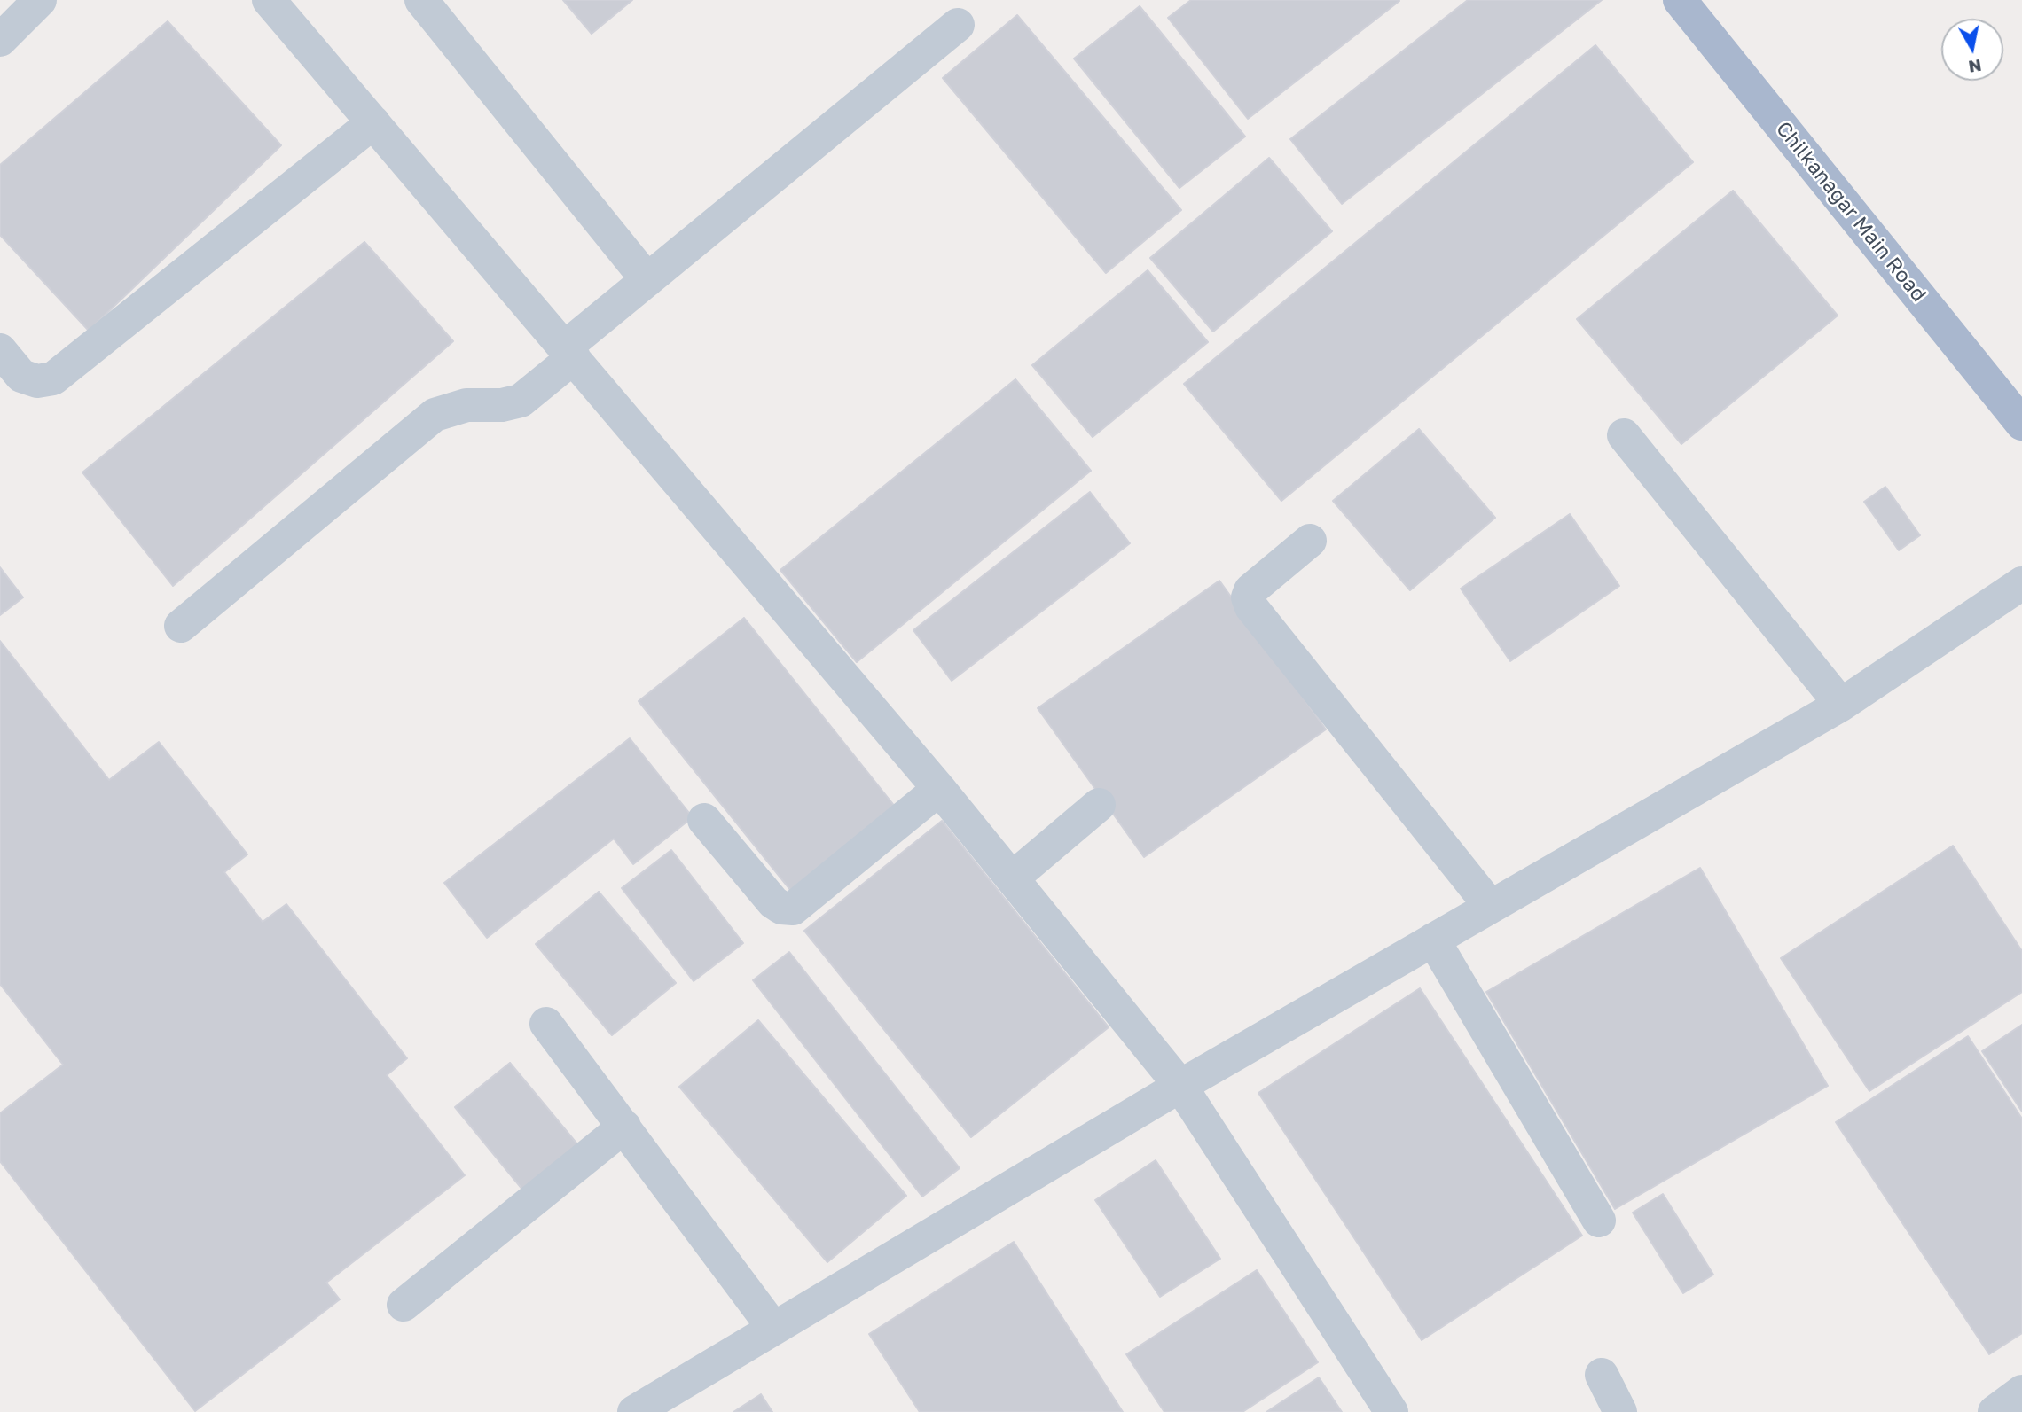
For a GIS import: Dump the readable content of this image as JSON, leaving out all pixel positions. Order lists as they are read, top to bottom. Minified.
{"streets":{"main road":["Chilkanagar Main Road"]},"north":"bottom"}
